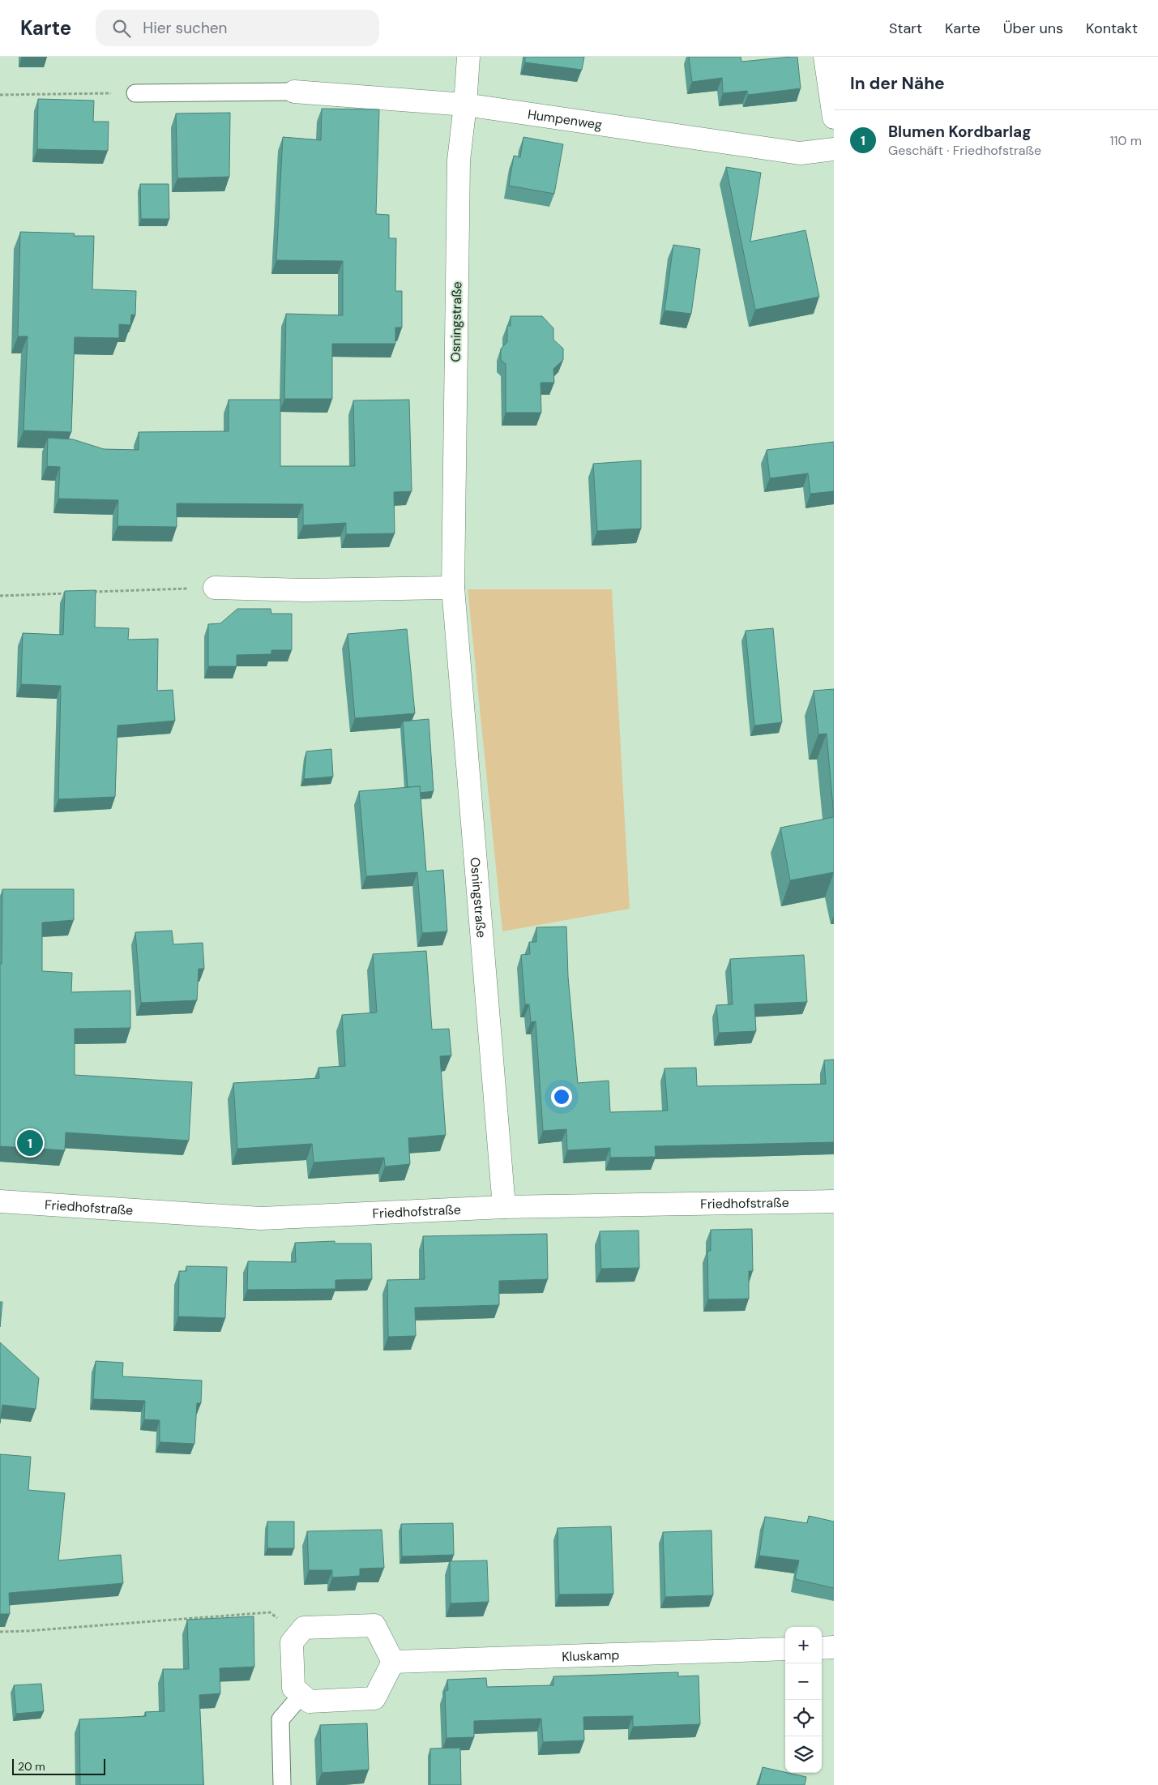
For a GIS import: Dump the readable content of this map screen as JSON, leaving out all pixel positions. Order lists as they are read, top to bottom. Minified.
{"streets":{"street":["Humpenweg","Osningstraße","Friedhofstraße","Kluskamp"]},"crossings":[["Humpenweg","Osningstraße"],["Osningstraße","Friedhofstraße"]],"scale_bar":"20 m","page":{"header":"Karte","search":"Hier suchen","nav":["Start","Karte","Über uns","Kontakt"],"heading":"In der Nähe","list":[{"mark":"1","name":"Blumen Kordbarlag","note":"Geschäft · Friedhofstraße","value":"110 m"}],"pins":"1","map_buttons":["+","−"],"scale":"20 m"}}
